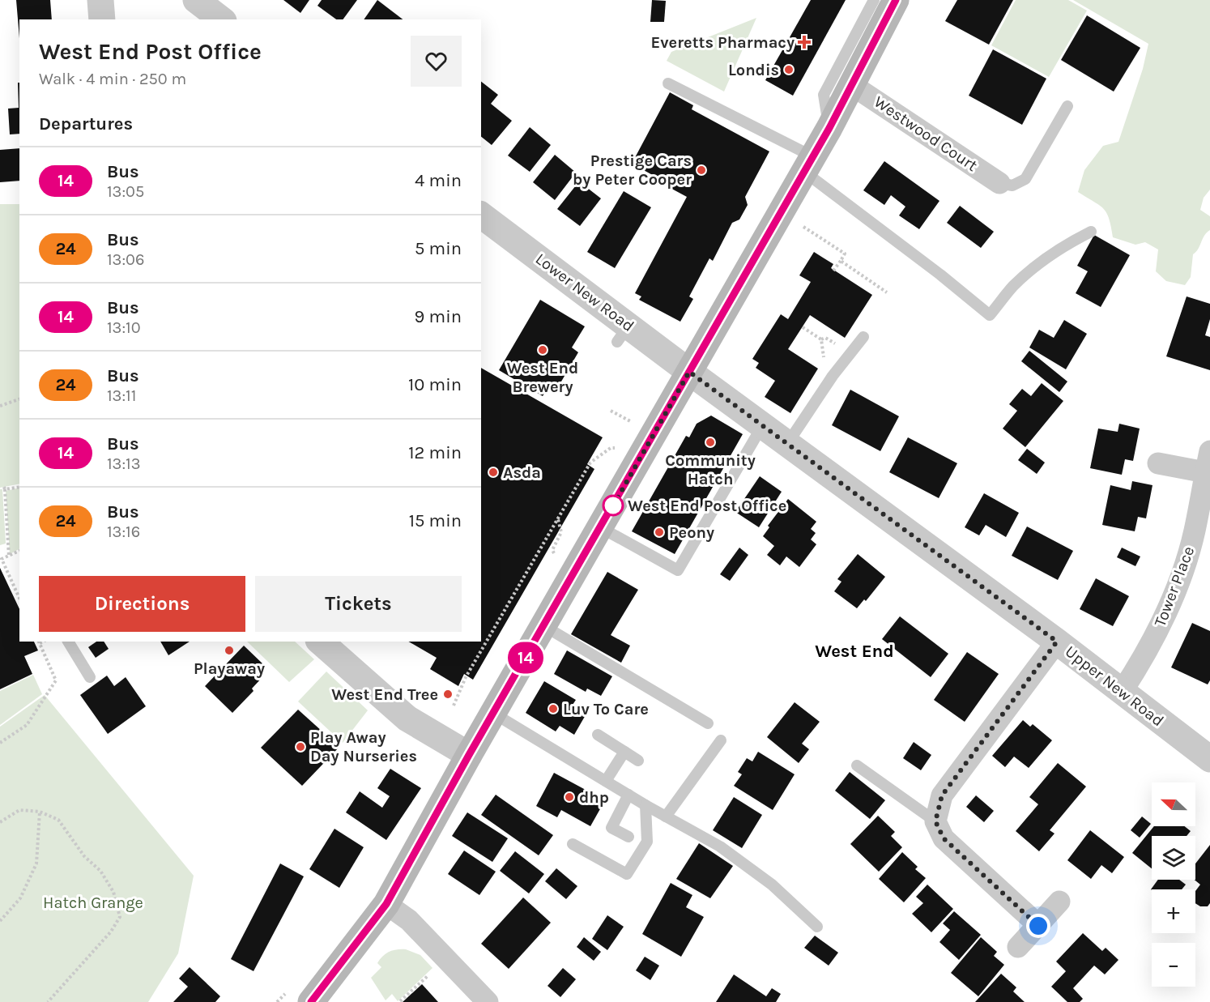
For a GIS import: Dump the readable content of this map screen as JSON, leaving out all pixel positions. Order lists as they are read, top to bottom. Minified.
{"streets":{"street":["Westwood Court","Lower New Road","Tower Place","Upper New Road"]},"crossings":[["Lower New Road","Upper New Road"],["Tower Place","Upper New Road"]],"districts":["West End"],"parks":["Hatch Grange"],"places":{"health":["Everetts Pharmacy"],"other":["Londis","Prestige Cars by Peter Cooper","West End Brewery","Community Hatch","Asda","West End Post Office","Peony","Playaway","West End Tree","Luv To Care","Play Away Day Nurseries","dhp"]},"lines":["bus line 14"],"north":"left","page":{"on_map":"14","heading":[["West End Post Office","Walk · 4 min · 250 m"],"Departures"],"list":[{"mark":"14","name":"Bus","note":"13:05","value":"4 min"},{"mark":"24","name":"Bus","note":"13:06","value":"5 min"},{"mark":"14","name":"Bus","note":"13:10","value":"9 min"},{"mark":"24","name":"Bus","note":"13:11","value":"10 min"},{"mark":"14","name":"Bus","note":"13:13","value":"12 min"},{"mark":"24","name":"Bus","note":"13:16","value":"15 min"}],"buttons":["Directions","Tickets"],"map_buttons":["+","−"]}}
